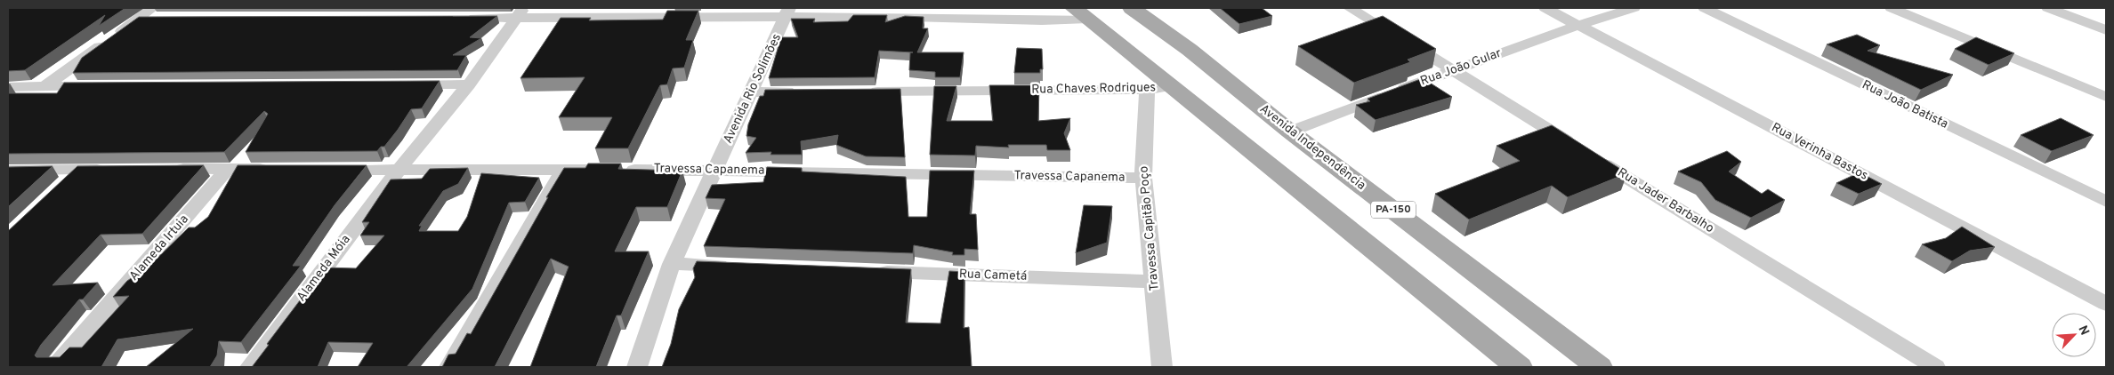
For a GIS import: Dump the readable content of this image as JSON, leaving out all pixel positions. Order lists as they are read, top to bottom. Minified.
{"streets":{"main road":["Avenida Independência","PA-150"],"street":["Rua João Gular","Avenida Rio Solimões","Rua Chaves Rodrigues","Rua João Batista","Rua Verinha Bastos","Travessa Capanema","Rua Jader Barbalho","Travessa Capitão Poço","Alameda Irtuia","Alameda Móia","Rua Cametá"]},"crossings":[["Rua João Gular","Avenida Independência"],["Rua João Gular","Rua Verinha Bastos"],["Rua João Gular","Rua Jader Barbalho"],["Avenida Rio Solimões","Travessa Capanema"],["Rua Chaves Rodrigues","Travessa Capitão Poço"],["Travessa Capanema","Travessa Capitão Poço"],["Travessa Capanema","Alameda Móia"],["Travessa Capitão Poço","Rua Cametá"]],"north":"top right"}
